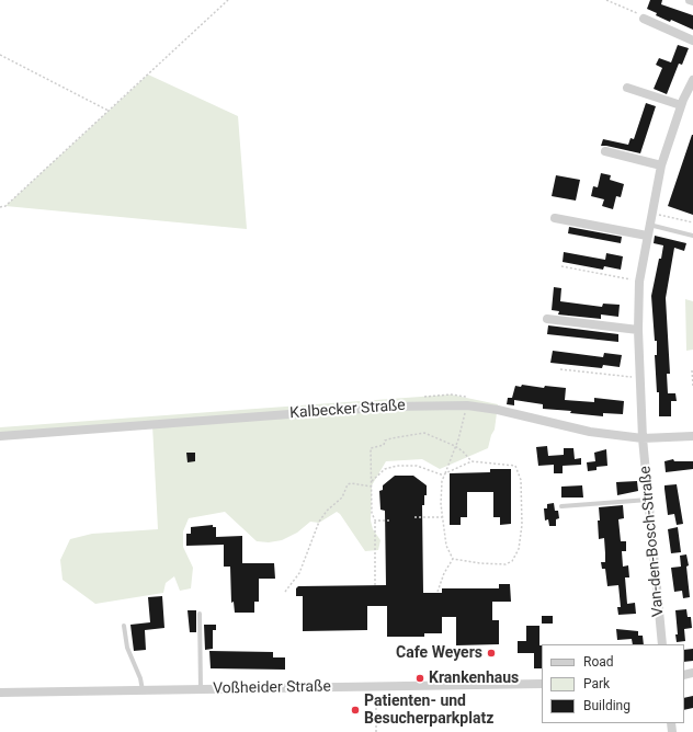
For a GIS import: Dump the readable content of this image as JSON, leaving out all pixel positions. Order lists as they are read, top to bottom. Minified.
{"streets":{"street":["Kalbecker Straße","Van-den-Bosch-Straße","Voßheider Straße"]},"crossings":[["Kalbecker Straße","Van-den-Bosch-Straße"]],"places":["Cafe Weyers","Krankenhaus","Patienten- und Besucherparkplatz"],"legend":["Road","Park","Building"]}
